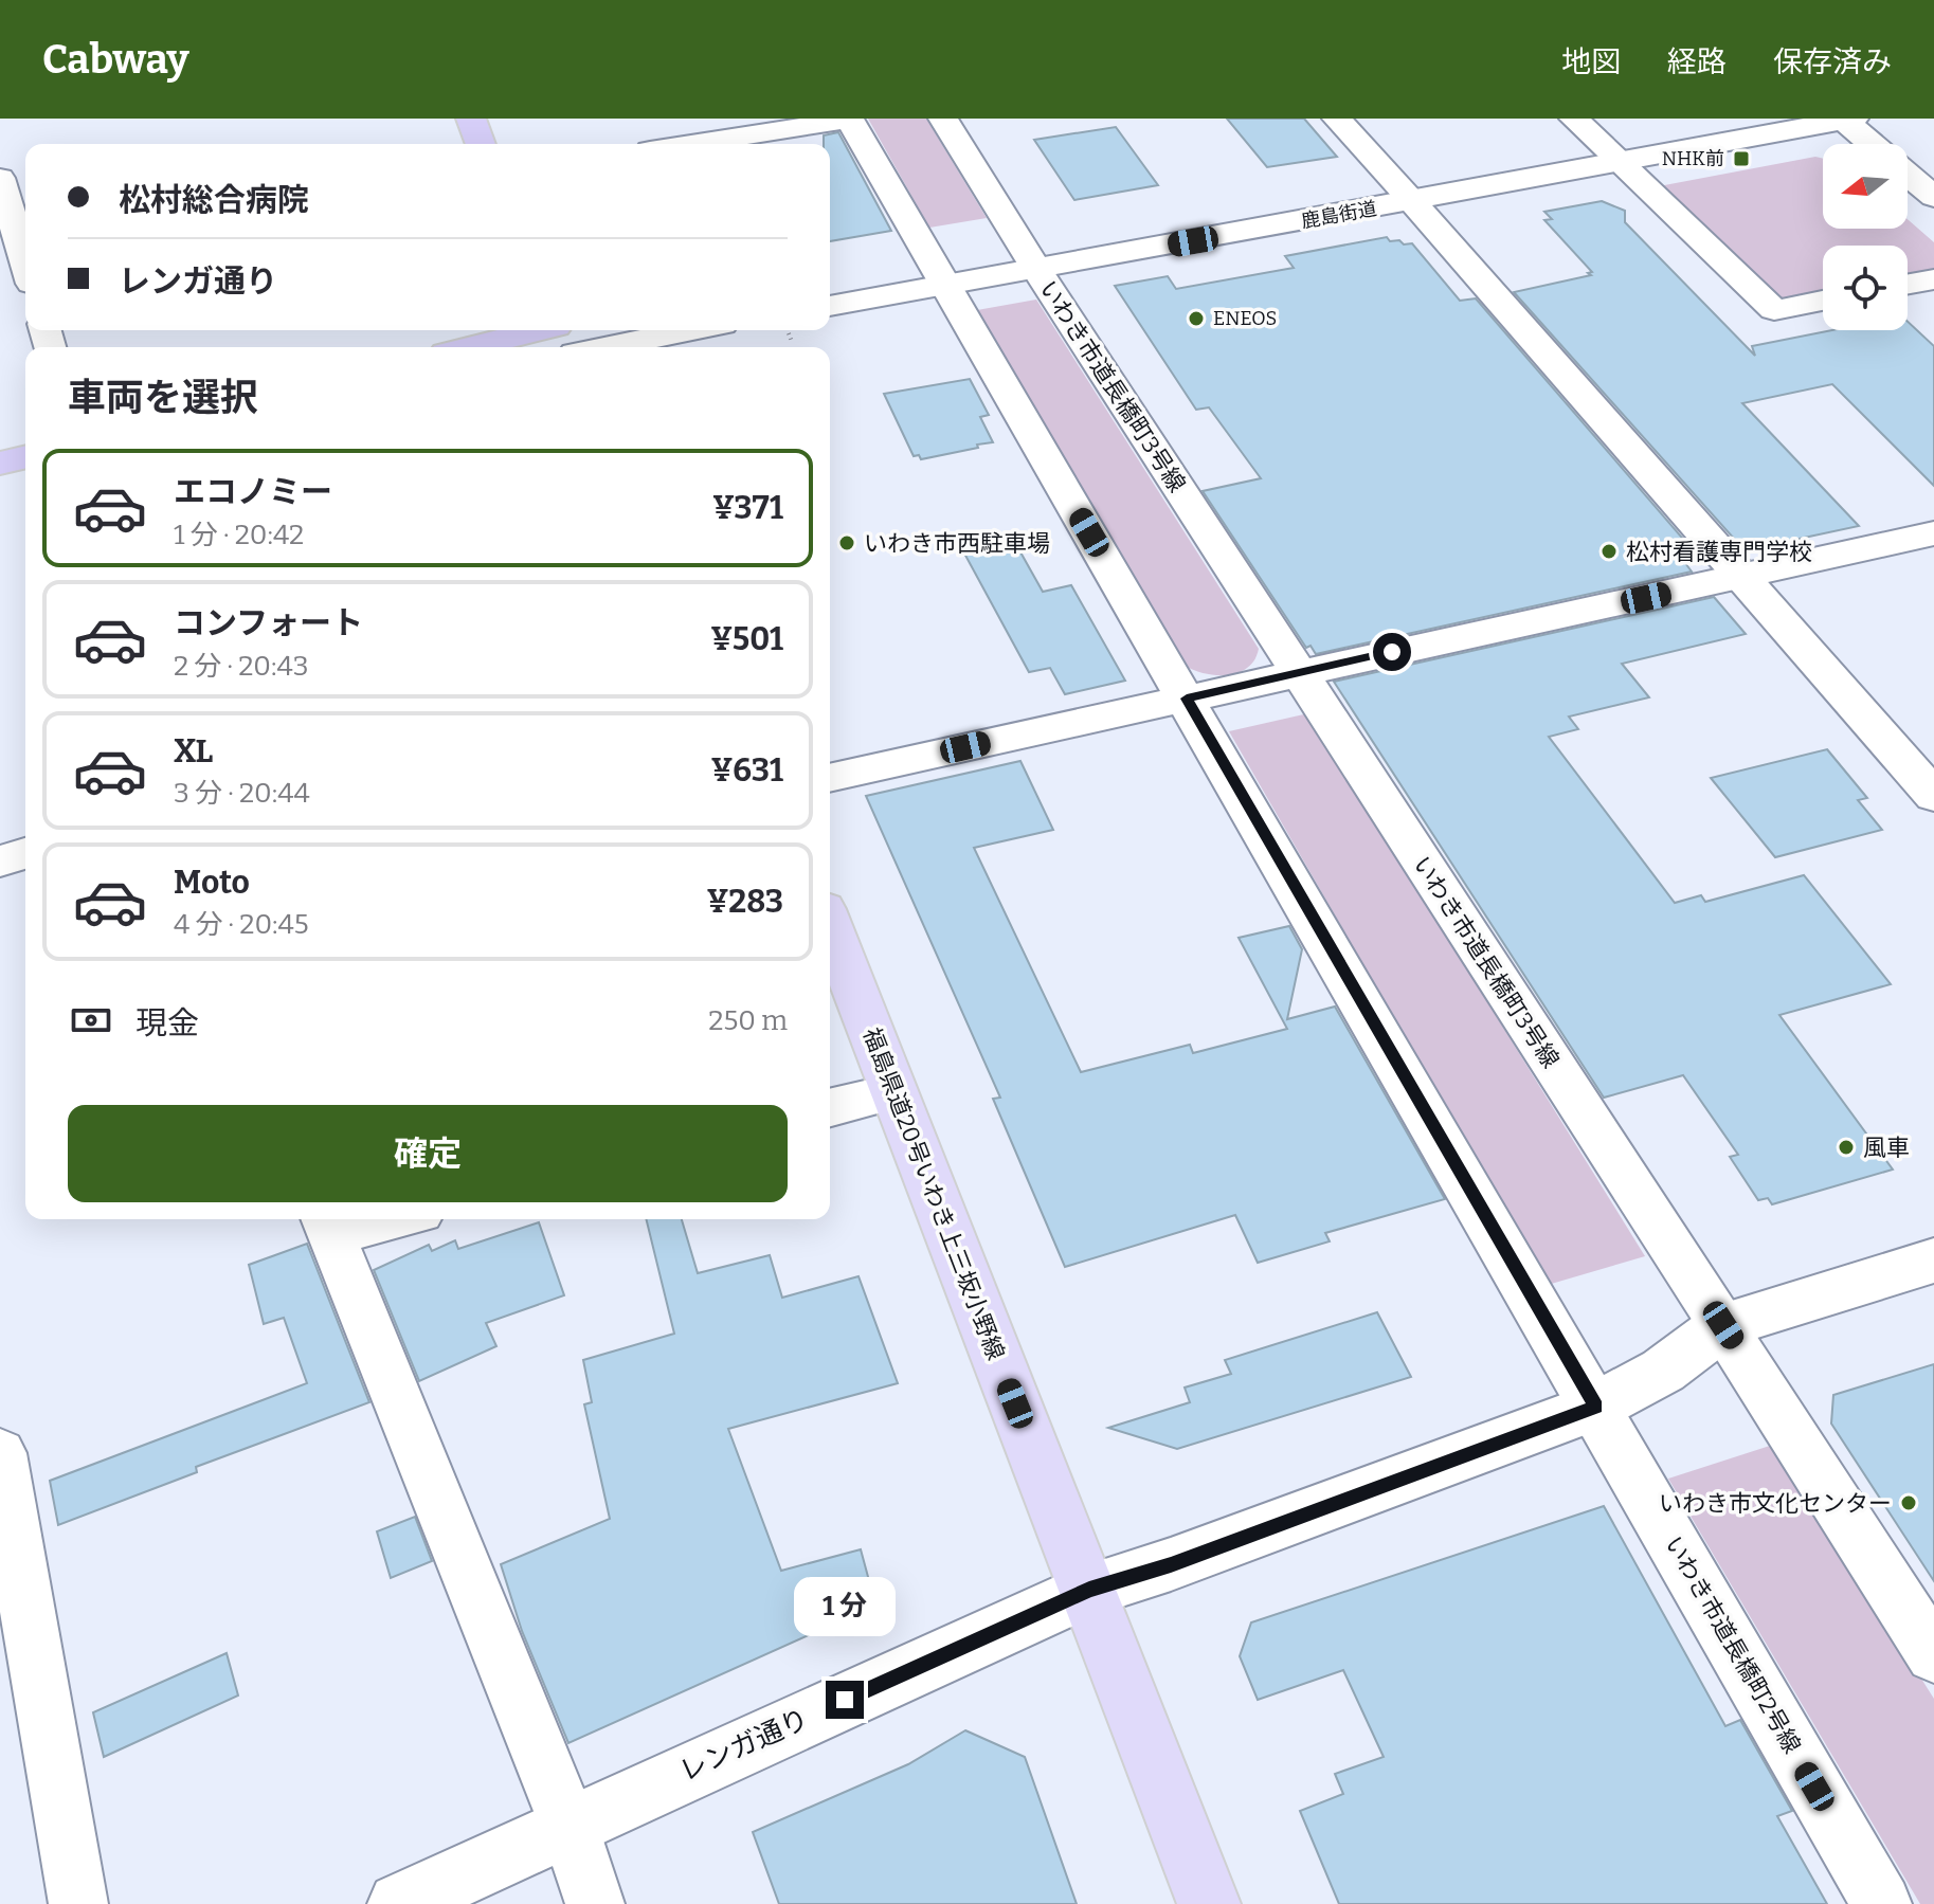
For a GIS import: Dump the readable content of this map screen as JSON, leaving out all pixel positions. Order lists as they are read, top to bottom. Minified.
{"streets":{"main road":["福島県道20号いわき上三坂小野線"],"street":["鹿島街道","いわき市道長橋町3号線","いわき市道長橋町2号線","レンガ通り"]},"crossings":[["鹿島街道","いわき市道長橋町3号線"],["鹿島街道","いわき市道長橋町2号線"],["いわき市道長橋町3号線","レンガ通り"],["福島県道20号いわき上三坂小野線","レンガ通り"],["いわき市道長橋町2号線","レンガ通り"]],"places":{"transit":["NHK前"],"other":["ENEOS","いわき市西駐車場","松村看護専門学校","風車","いわき市文化センター"]},"north":"left","page":{"header":"Cabway","nav":["地図","経路","保存済み"],"banner":["松村総合病院","レンガ通り"],"heading":"車両を選択","list":[{"name":"エコノミー","note":"1 分 · 20:42","value":"¥371"},{"name":"コンフォート","note":"2 分 · 20:43","value":"¥501"},{"name":"XL","note":"3 分 · 20:44","value":"¥631"},{"name":"Moto","note":"4 分 · 20:45","value":"¥283"}],"pay":["現金","250 m"],"buttons":"確定","bubble":"1 分"}}
